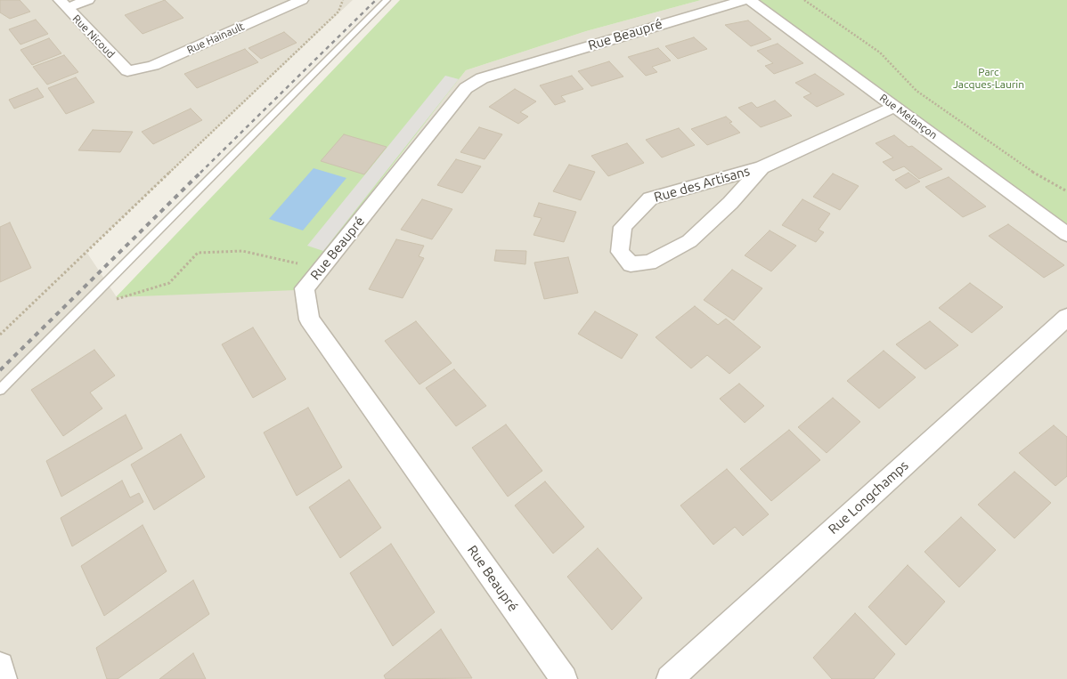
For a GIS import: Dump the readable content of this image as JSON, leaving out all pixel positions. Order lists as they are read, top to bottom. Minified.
{"streets":{"street":["Rue Beaupré","Rue Nicoud","Rue Hainault","Rue Melançon","Rue des Artisans","Rue Longchamps"]},"crossings":[["Rue Nicoud","Rue Hainault"],["Rue Melançon","Rue des Artisans"]],"parks":["Parc Jacques-Laurin"]}
